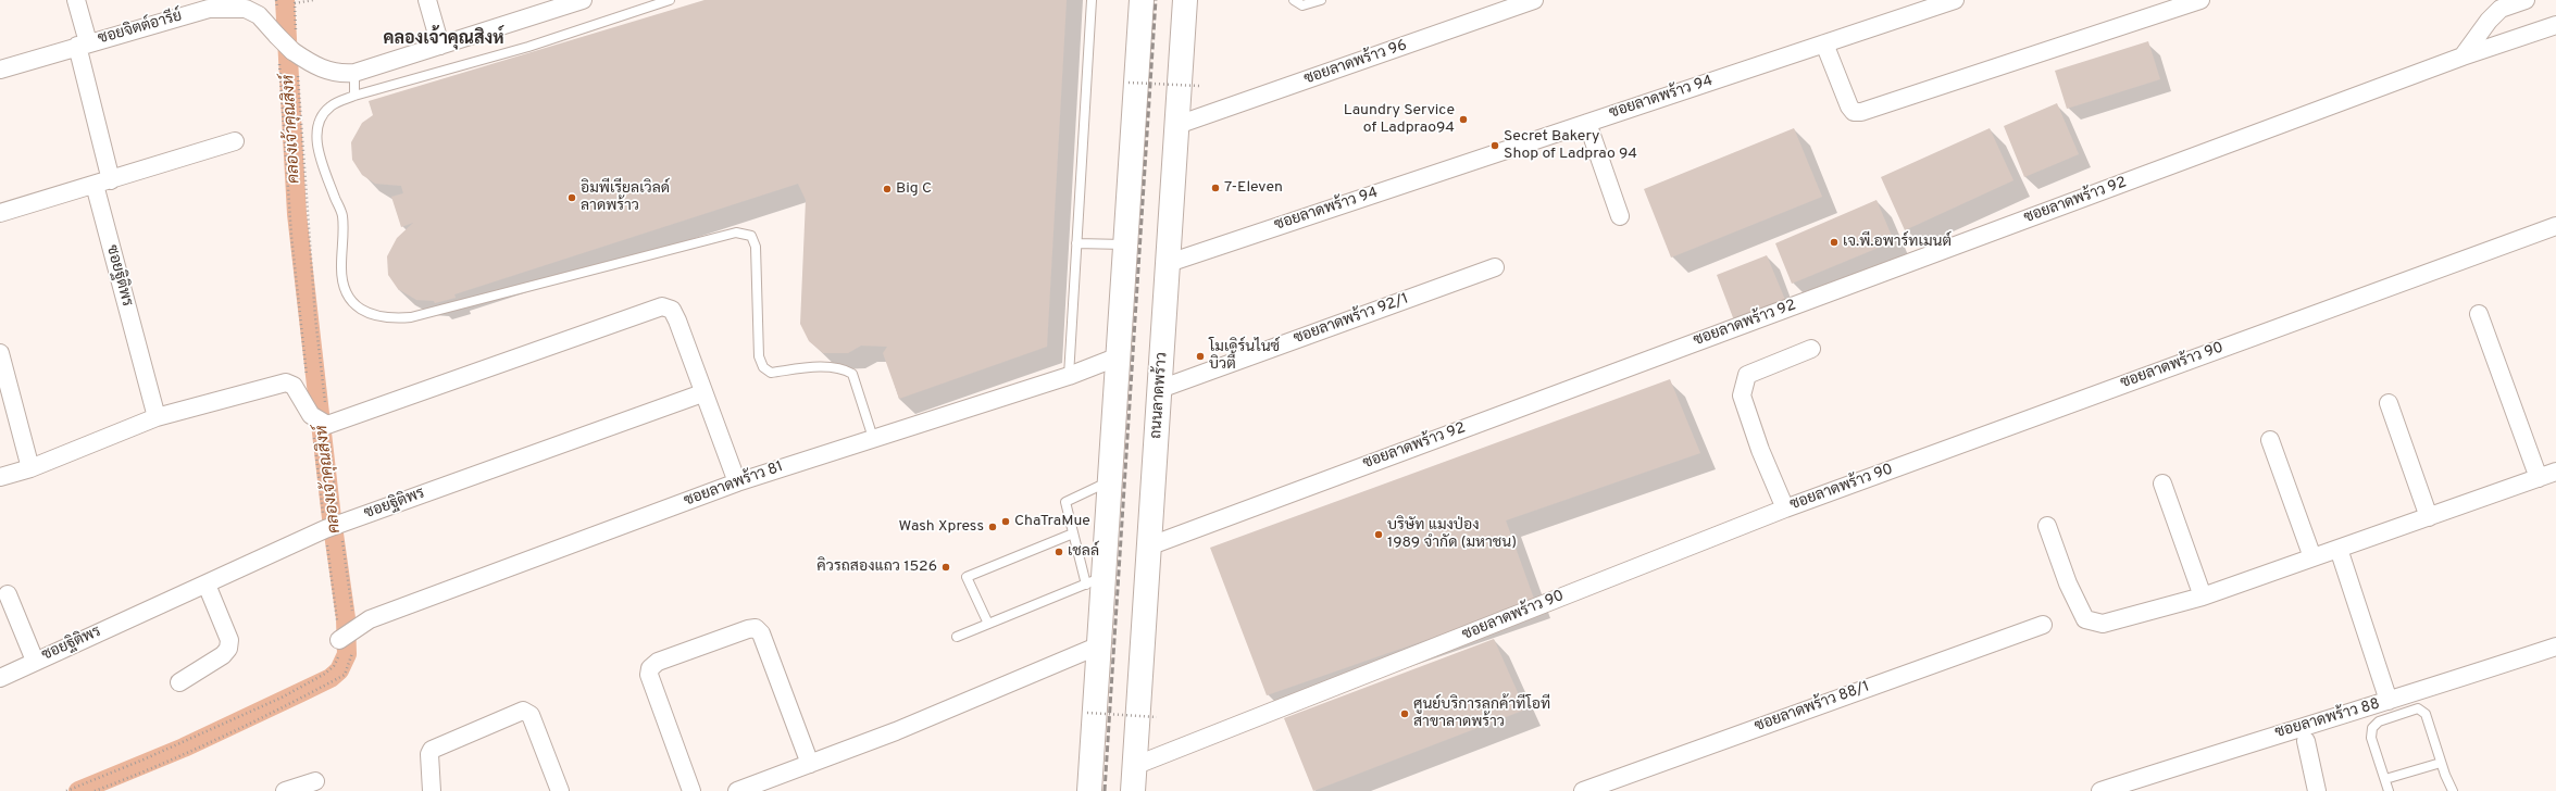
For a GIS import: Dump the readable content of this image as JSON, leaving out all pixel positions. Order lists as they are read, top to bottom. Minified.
{"streets":{"main road":["ถนนลาดพร้าว"],"street":["ซอยจิตต์อารีย์","ซอยลาดพร้าว 96","ซอยลาดพร้าว 94","ซอยลาดพร้าว 92","ซอยฐิติพร","ซอยลาดพร้าว 92/1","ซอยลาดพร้าว 90","ซอยลาดพร้าว 81","ซอยลาดพร้าว 88/1","ซอยลาดพร้าว 88"]},"crossings":[["ซอยลาดพร้าว 96","ถนนลาดพร้าว"],["ซอยลาดพร้าว 94","ถนนลาดพร้าว"],["ซอยลาดพร้าว 92","ถนนลาดพร้าว"],["ซอยลาดพร้าว 92/1","ถนนลาดพร้าว"],["ซอยลาดพร้าว 90","ถนนลาดพร้าว"]],"districts":["คลองเจ้าคุณสิงห์"],"water":["คลองเจ้าคุณสิงห์"],"places":["Laundry Service of Ladprao94","Secret Bakery Shop of Ladprao 94","7-Eleven","Big C","อิมพีเรียลเวิลด์ ลาดพร้าว","เจ.พี.อพาร์ทเมนต์","โมเดิร์นไนซ์ บิวตี้","ChaTraMue","Wash Xpress","บริษัท แมงป่อง 1989 จำกัด (มหาชน)","เชลล์","คิวรถสองแถว 1526","ศูนย์บริการลูกค้าทีโอที สาขาลาดพร้าว"]}
